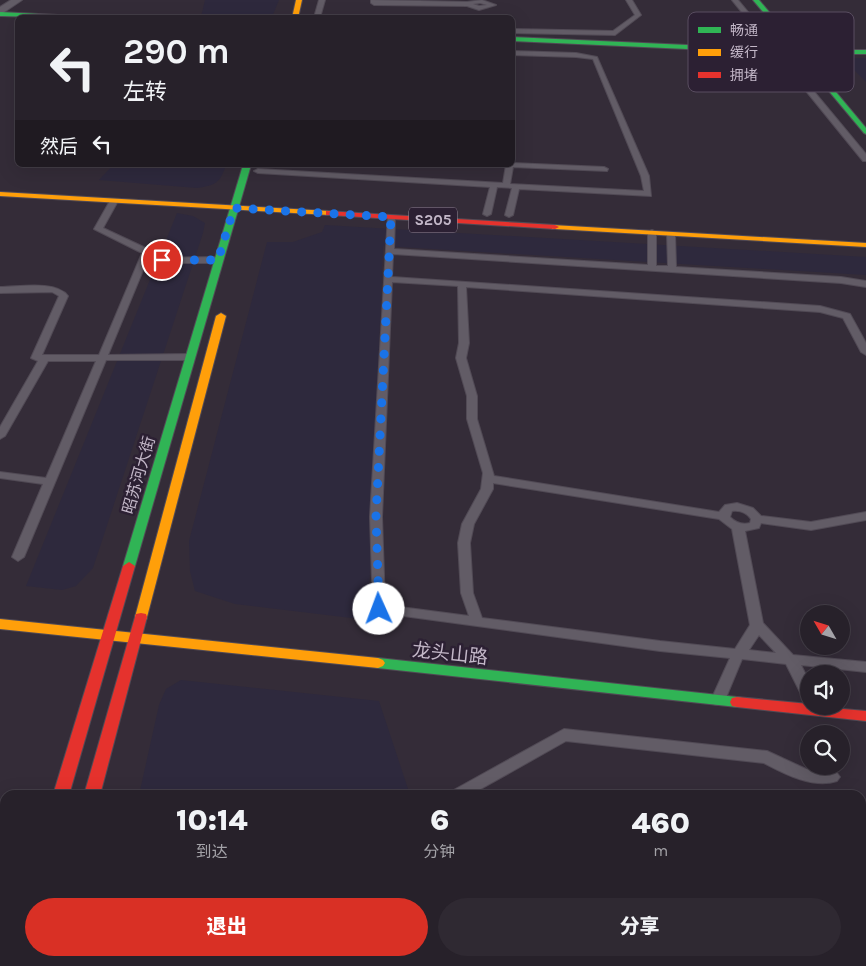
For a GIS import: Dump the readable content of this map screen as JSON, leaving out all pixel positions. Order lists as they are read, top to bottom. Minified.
{"streets":{"main road":["S205","昭苏河大街","龙头山路"]},"crossings":[["S205","昭苏河大街"],["昭苏河大街","龙头山路"]],"legend":["畅通","缓行","拥堵"],"north":"top left","page":{"turn":["290 m","左转"],"then":"然后","eta":["10:14","到达","6","分钟","460","m"],"buttons":["退出","分享"]}}
